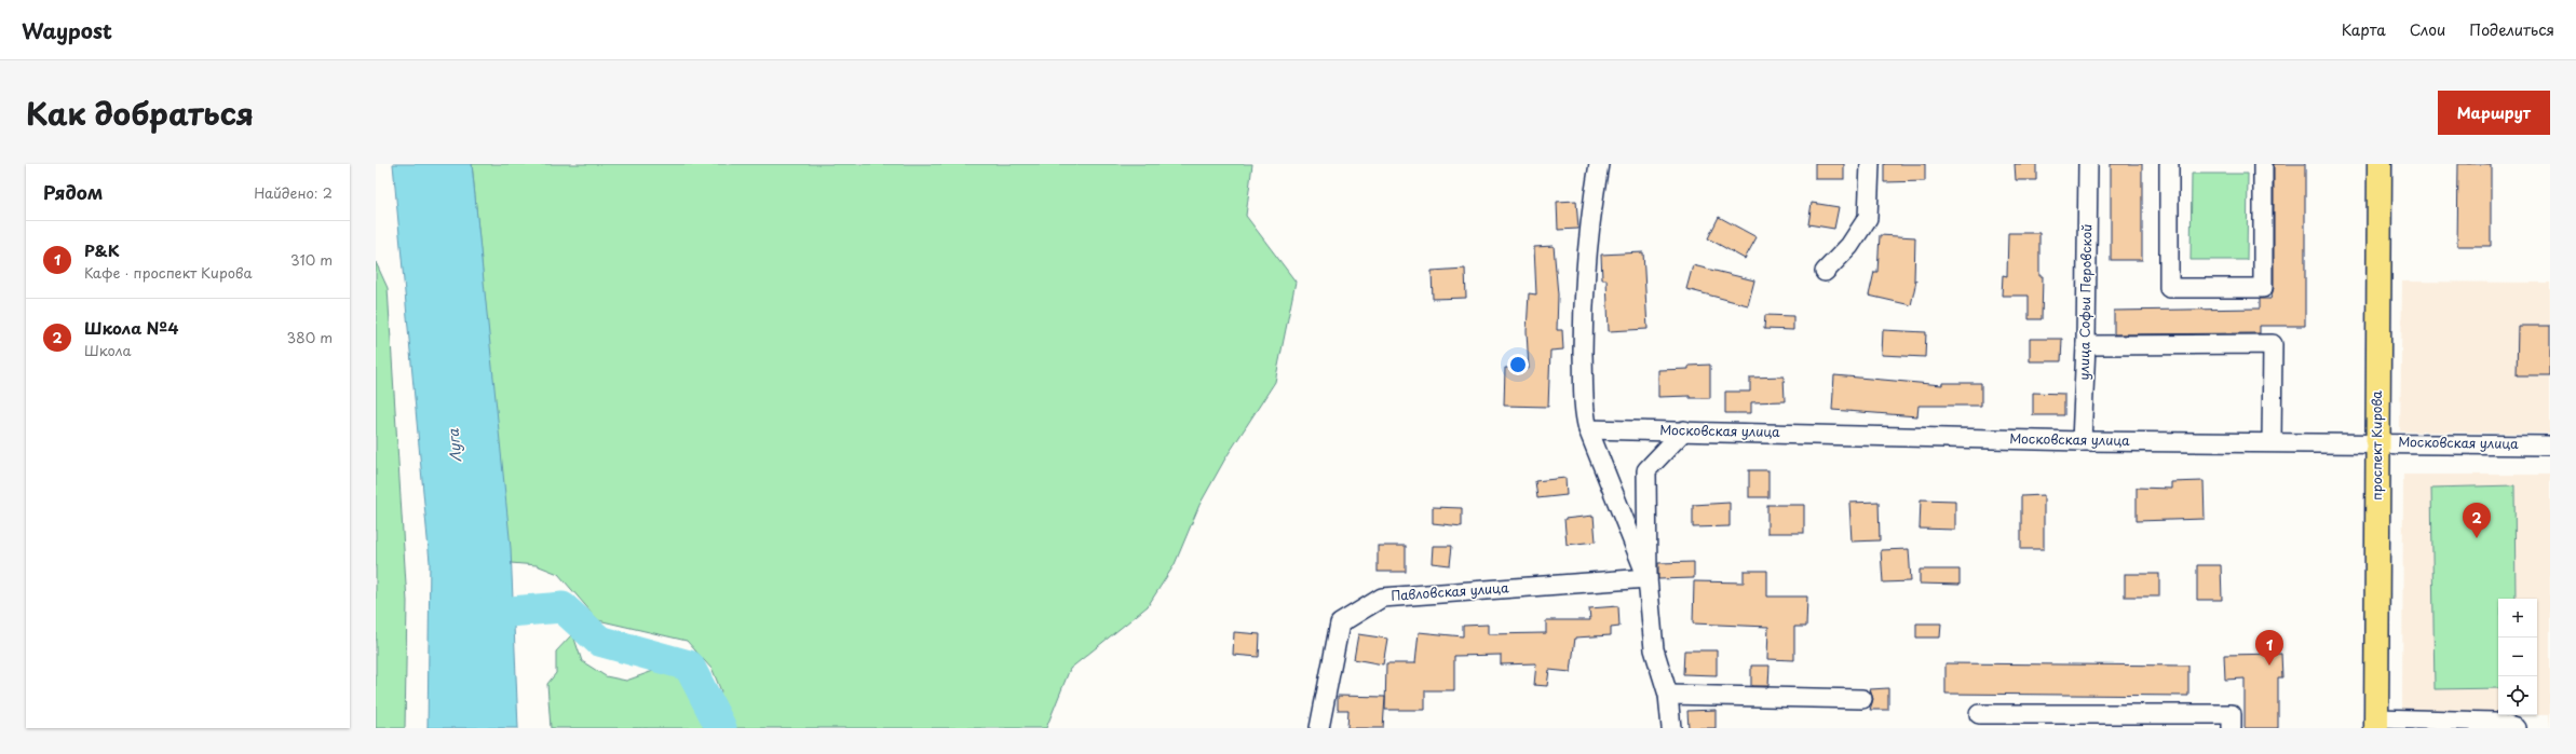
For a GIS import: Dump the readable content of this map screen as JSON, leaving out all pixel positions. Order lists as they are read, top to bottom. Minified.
{"streets":{"main road":["проспект Кирова"],"street":["улица Софьи Перовской","Московская улица","Павловская улица"]},"crossings":[["улица Софьи Перовской","Московская улица"],["Московская улица","проспект Кирова"]],"water":["Луга"],"page":{"header":"Waypost","nav":["Карта","Слои","Поделиться"],"title":"Как добраться","buttons":"Маршрут","heading":["Рядом","Найдено: 2"],"list":[{"mark":"1","name":"P&K","note":"Кафе · проспект Кирова","value":"310 m"},{"mark":"2","name":"Школа №4","note":"Школа","value":"380 m"}],"pins":["2","1"],"map_buttons":["+","−"]}}
